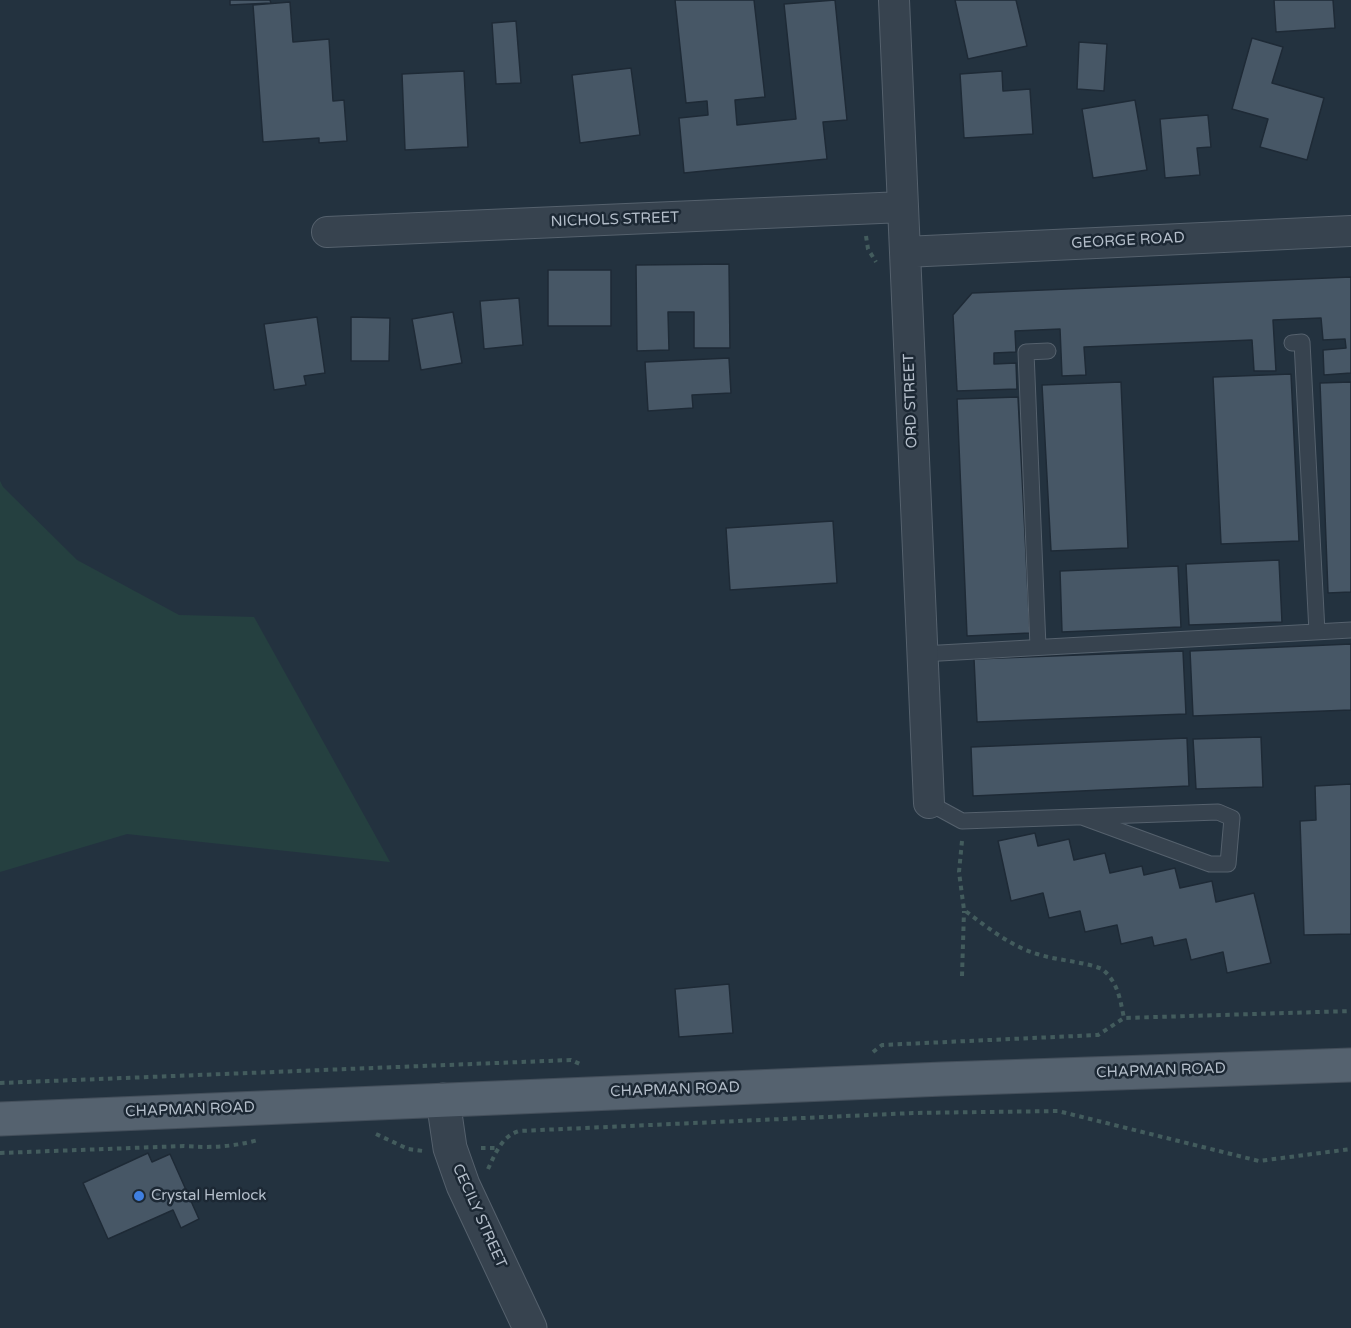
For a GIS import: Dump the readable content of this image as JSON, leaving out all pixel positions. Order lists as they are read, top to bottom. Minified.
{"streets":{"main road":["CHAPMAN ROAD"],"street":["NICHOLS STREET","GEORGE ROAD","ORD STREET","CECILY STREET"]},"crossings":[["NICHOLS STREET","ORD STREET"],["GEORGE ROAD","ORD STREET"],["CHAPMAN ROAD","CECILY STREET"]],"places":["Crystal Hemlock"]}
